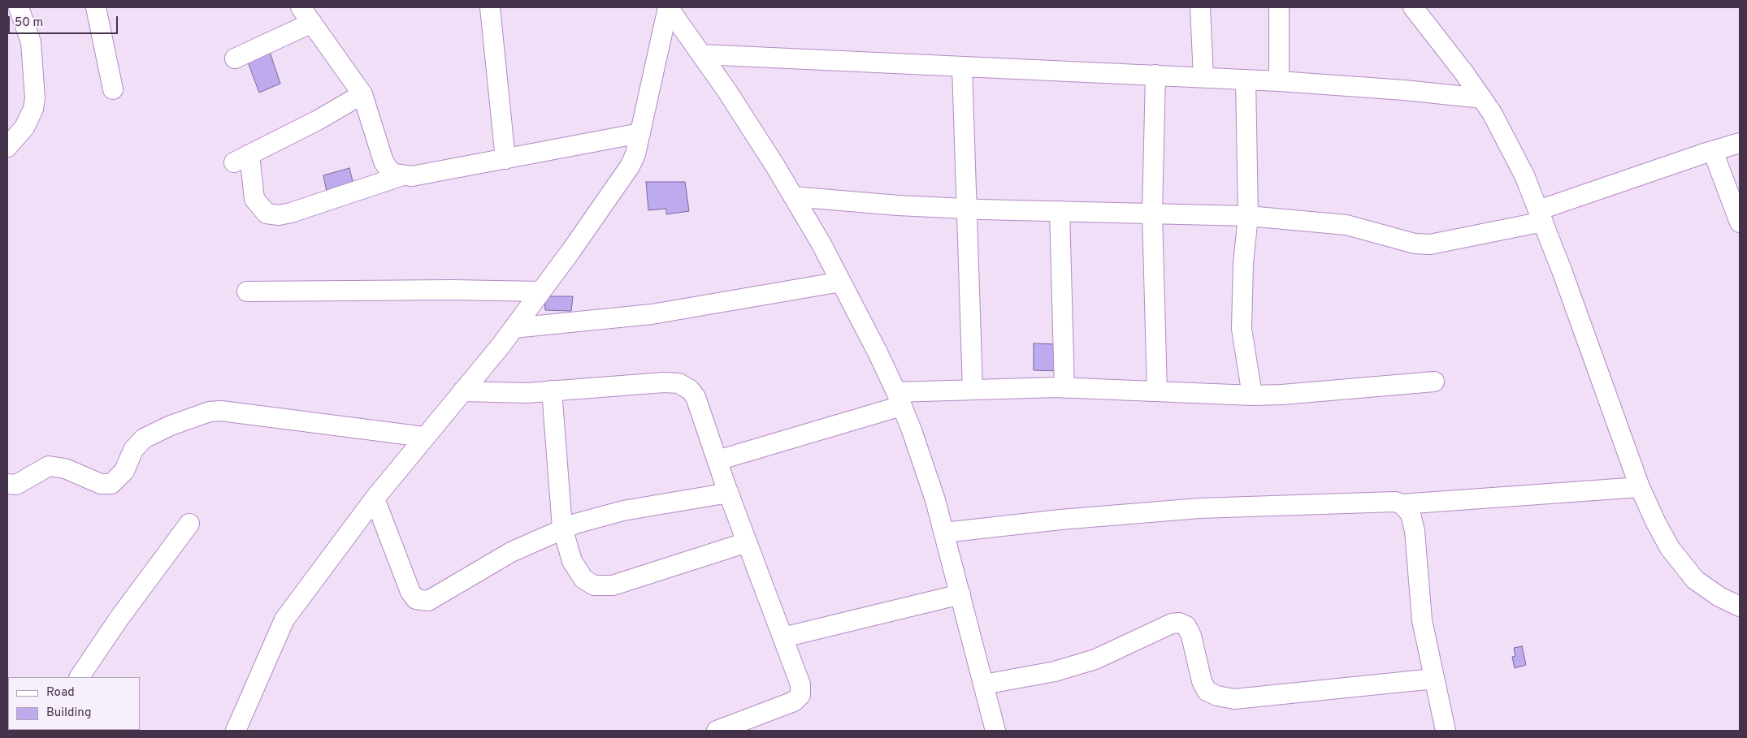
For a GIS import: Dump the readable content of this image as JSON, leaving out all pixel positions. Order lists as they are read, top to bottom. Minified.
{"legend":["Road","Building"],"scale_bar":"50 m"}
